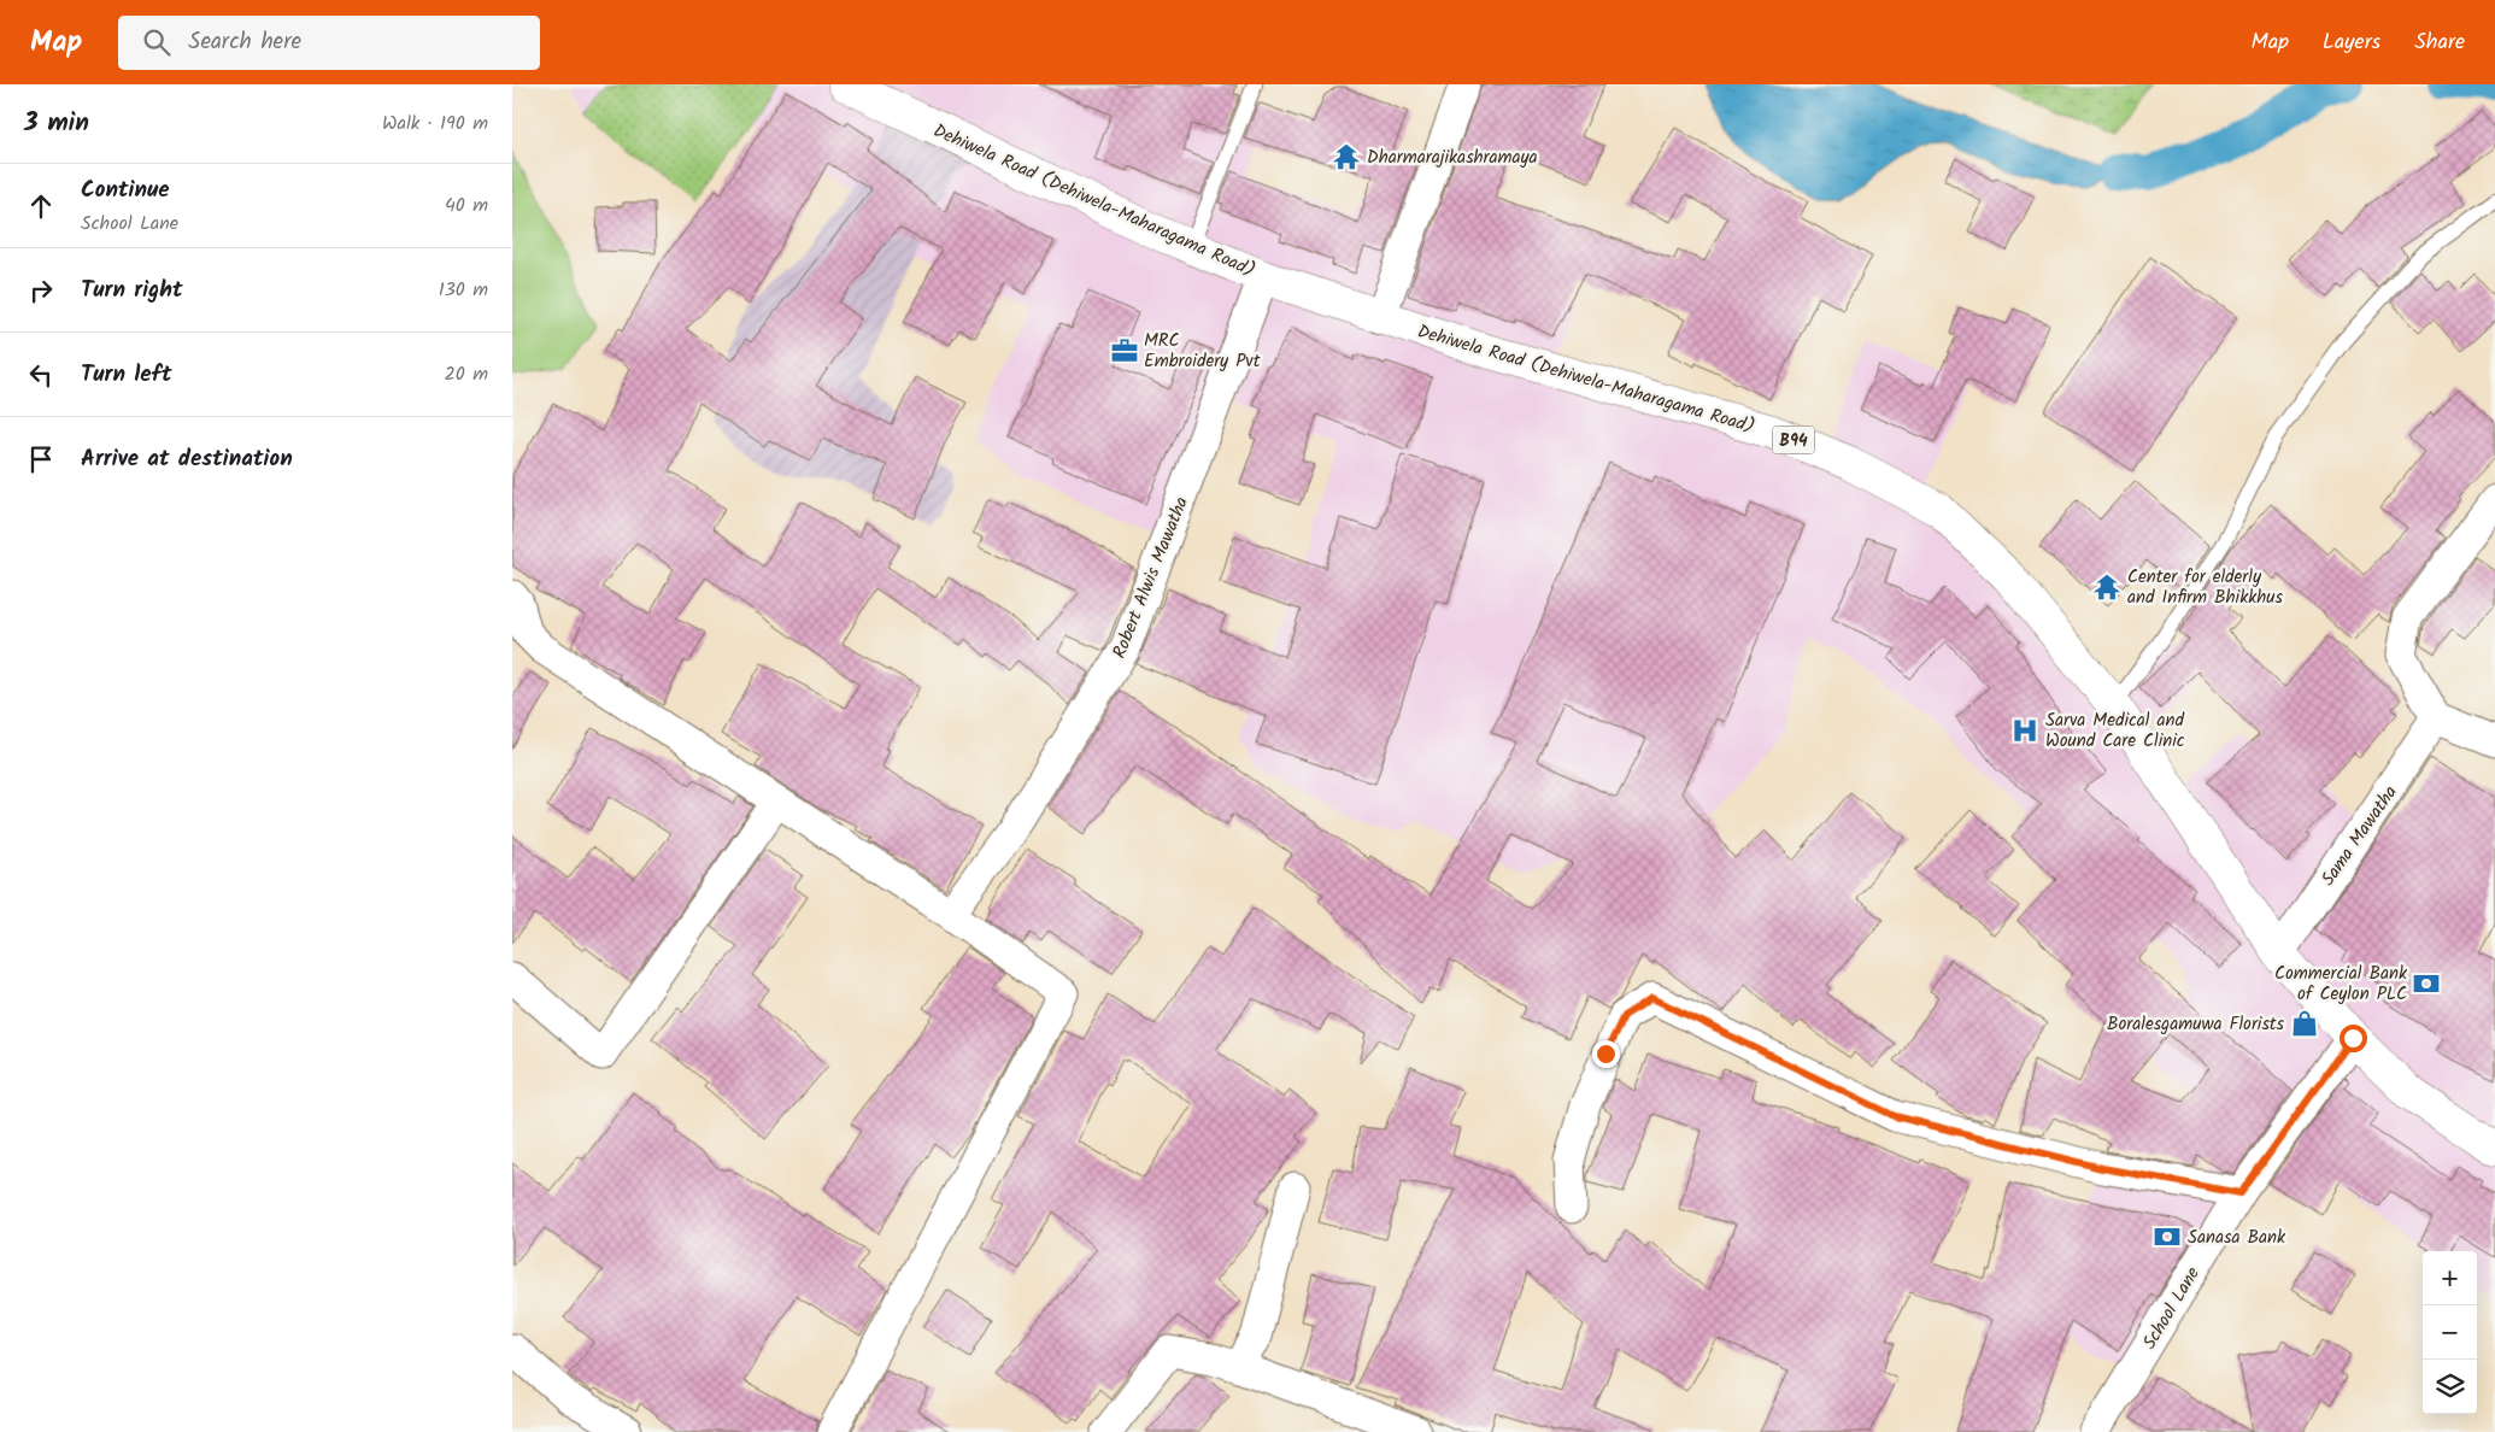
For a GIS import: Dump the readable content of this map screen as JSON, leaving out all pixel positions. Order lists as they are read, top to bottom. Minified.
{"streets":{"main road":["Dehiwela Road (Dehiwela-Maharagama Road)","B94"],"street":["Robert Alwis Mawatha","Sama Mawatha","School Lane"]},"crossings":[["Dehiwela Road (Dehiwela-Maharagama Road)","Robert Alwis Mawatha"],["Dehiwela Road (Dehiwela-Maharagama Road)","Sama Mawatha"],["Dehiwela Road (Dehiwela-Maharagama Road)","School Lane"]],"places":{"temple":["Dharmarajikashramaya","Center for elderly and Infirm Bhikkhus"],"office":["MRC Embroidery Pvt"],"hospital":["Sarva Medical and Wound Care Clinic"],"bank":["Commercial Bank of Ceylon PLC","Sanasa Bank"],"shop":["Boralesgamuwa Florists"]},"page":{"header":"Map","search":"Search here","nav":["Map","Layers","Share"],"heading":["3 min","Walk · 190 m"],"list":[["Continue","School Lane","40 m"],["Turn right","130 m"],["Turn left","20 m"],"Arrive at destination"],"map_buttons":["+","−"]}}
